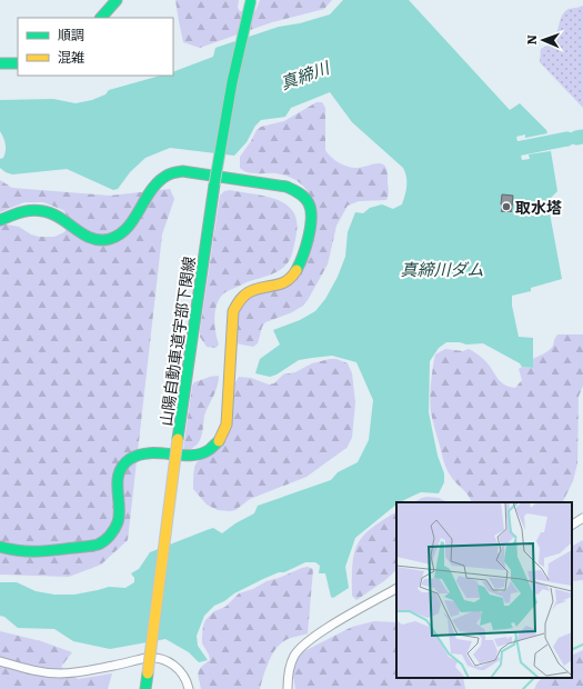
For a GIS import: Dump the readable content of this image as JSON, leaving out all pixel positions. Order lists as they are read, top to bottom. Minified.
{"streets":{"main road":["山陽自動車道宇部下関線"]},"water":["真締川","真締川ダム"],"places":["取水塔"],"legend":["順調","混雑"],"north":"left"}
